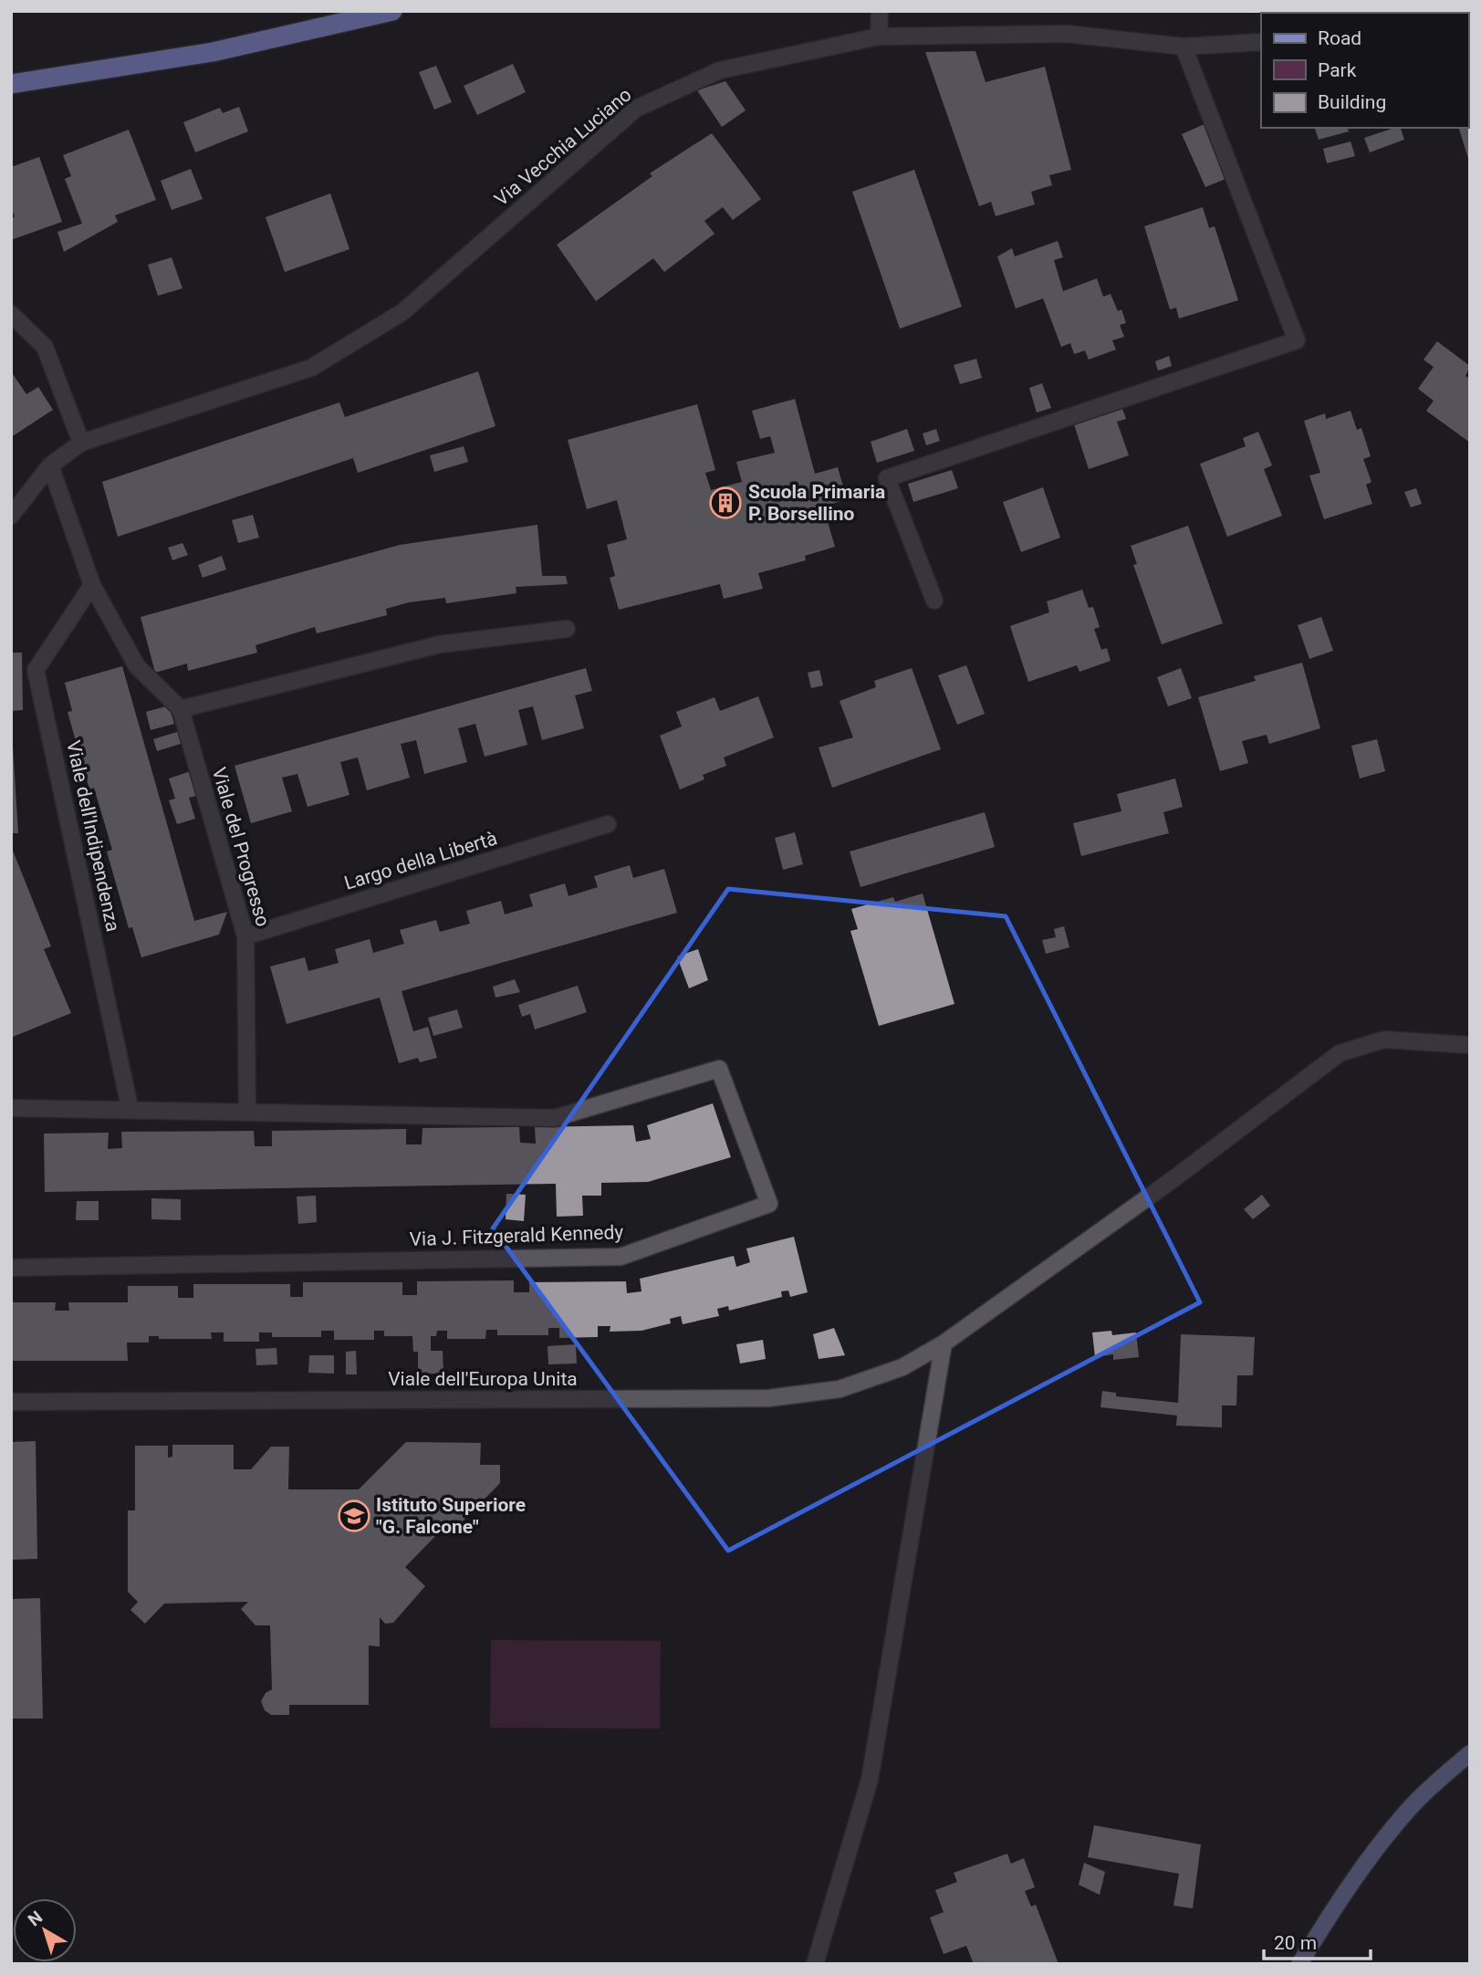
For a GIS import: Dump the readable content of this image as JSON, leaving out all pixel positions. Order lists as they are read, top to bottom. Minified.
{"streets":{"street":["Via Vecchia Luciano","Viale dell'Indipendenza","Viale del Progresso","Largo della Libertà","Via J. Fitzgerald Kennedy","Viale dell'Europa Unita"]},"crossings":[["Via Vecchia Luciano","Viale del Progresso"],["Viale dell'Indipendenza","Viale del Progresso"],["Viale dell'Indipendenza","Via J. Fitzgerald Kennedy"],["Viale del Progresso","Largo della Libertà"],["Viale del Progresso","Via J. Fitzgerald Kennedy"]],"places":{"building":["Scuola Primaria P. Borsellino"],"school or university":["Istituto Superiore \"G. Falcone\""]},"legend":["Road","Park","Building"],"scale_bar":"20 m","north":"top left"}
